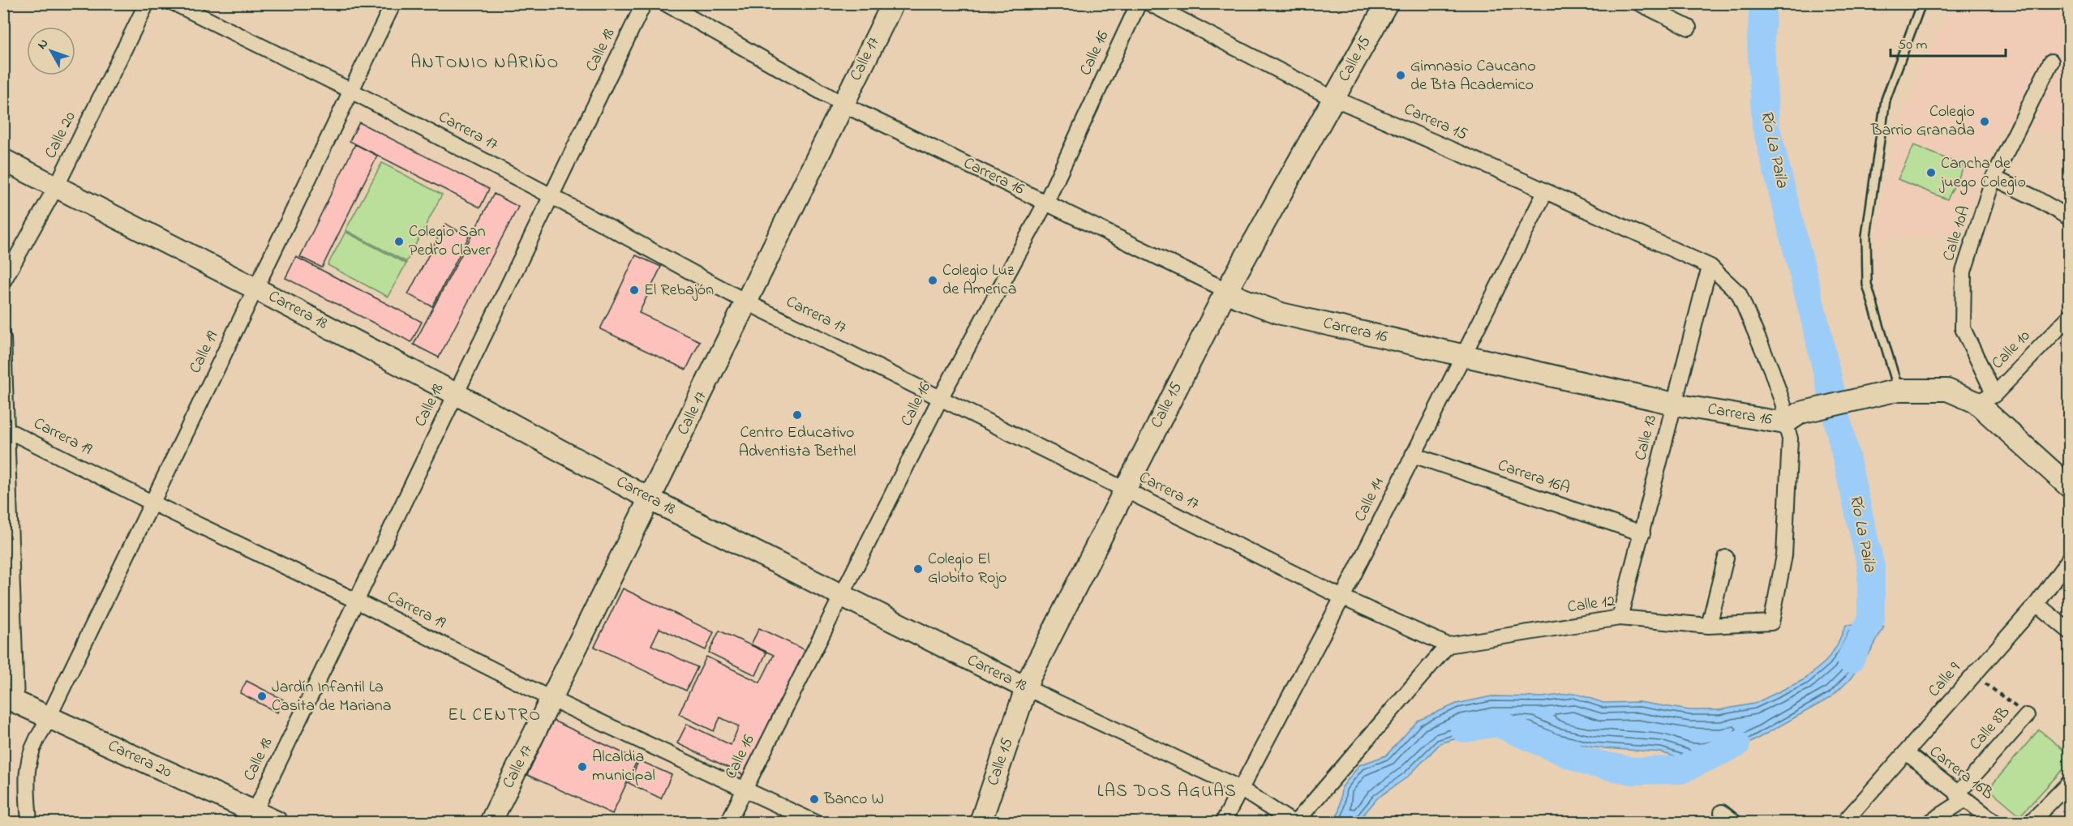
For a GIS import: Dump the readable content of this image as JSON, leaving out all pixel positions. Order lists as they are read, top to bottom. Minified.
{"streets":{"street":["Calle 18","Calle 16","Calle 17","Calle 15","Carrera 15","Carrera 17","Calle 20","Carrera 16","Calle 10A","Carrera 18","Calle 10","Calle 19","Carrera 19","Calle 13","Carrera 16A","Calle 14","Calle 12","Calle 9","Calle 8B","Carrera 20","Carrera 16B"]},"crossings":[["Calle 18","Carrera 17"],["Calle 18","Carrera 18"],["Calle 18","Carrera 19"],["Calle 18","Carrera 20"],["Calle 16","Carrera 17"],["Calle 16","Carrera 16"],["Calle 16","Carrera 18"],["Calle 16","Carrera 19"],["Calle 17","Carrera 17"],["Calle 17","Carrera 16"],["Calle 17","Carrera 18"],["Calle 17","Carrera 19"],["Calle 15","Carrera 15"],["Calle 15","Carrera 17"],["Calle 15","Carrera 16"],["Calle 15","Carrera 18"],["Carrera 15","Carrera 16"],["Carrera 15","Calle 13"],["Carrera 15","Calle 14"],["Carrera 15","Calle 12"],["Carrera 17","Calle 19"],["Carrera 17","Calle 14"],["Carrera 17","Calle 12"],["Calle 20","Carrera 18"],["Carrera 16","Calle 10A"],["Carrera 16","Calle 10"],["Carrera 16","Calle 13"],["Carrera 16","Calle 14"],["Carrera 16","Calle 12"],["Calle 10A","Calle 10"],["Carrera 18","Calle 19"],["Carrera 18","Calle 14"],["Calle 19","Carrera 19"],["Calle 19","Carrera 20"],["Calle 13","Carrera 16A"],["Calle 13","Calle 12"],["Carrera 16A","Calle 14"],["Calle 9","Calle 8B"],["Calle 9","Carrera 16B"],["Calle 8B","Carrera 16B"]],"districts":["ANTONIO NARIÑO","EL CENTRO","LAS DOS AGUAS"],"water":["Río La Paila"],"places":["Gimnasio Caucano de Bta Academico","Colegio Barrio Granada","Cancha de juego Colegio","Colegio San Pedro Claver","Colegio Luz de America","El Rebajón","Centro Educativo Adventista Bethel","Colegio El Globito Rojo","Jardín Infantil La Casita de Mariana","Alcaldia municipal","Banco W"],"scale_bar":"50 m","north":"top left"}
